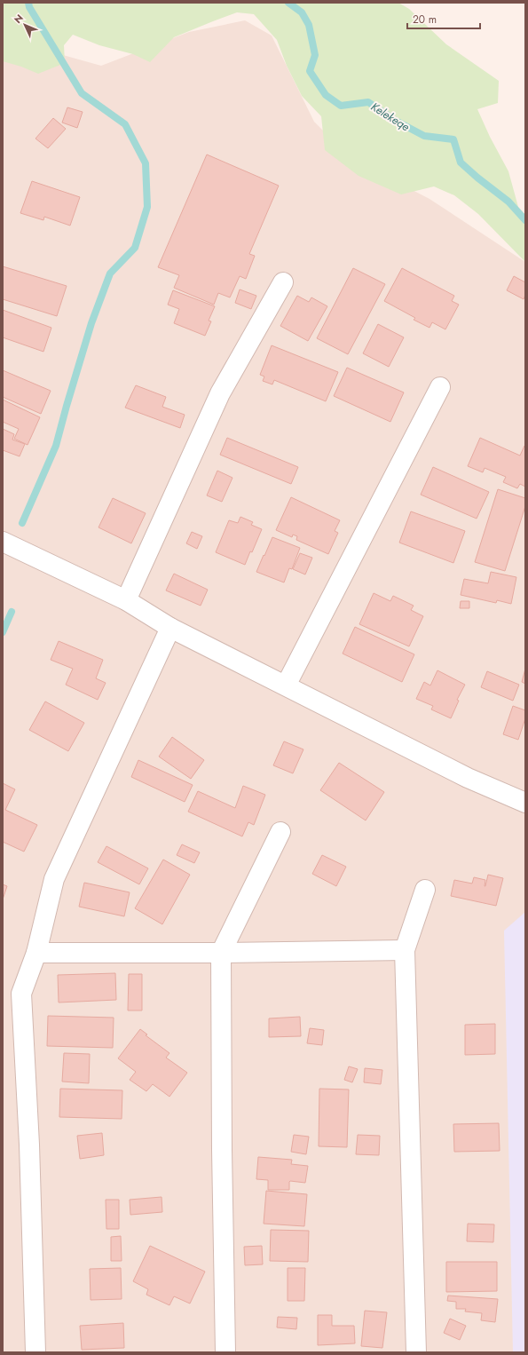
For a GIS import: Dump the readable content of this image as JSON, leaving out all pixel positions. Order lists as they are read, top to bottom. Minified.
{"water":["Kelekeqe"],"scale_bar":"20 m","north":"top left"}
